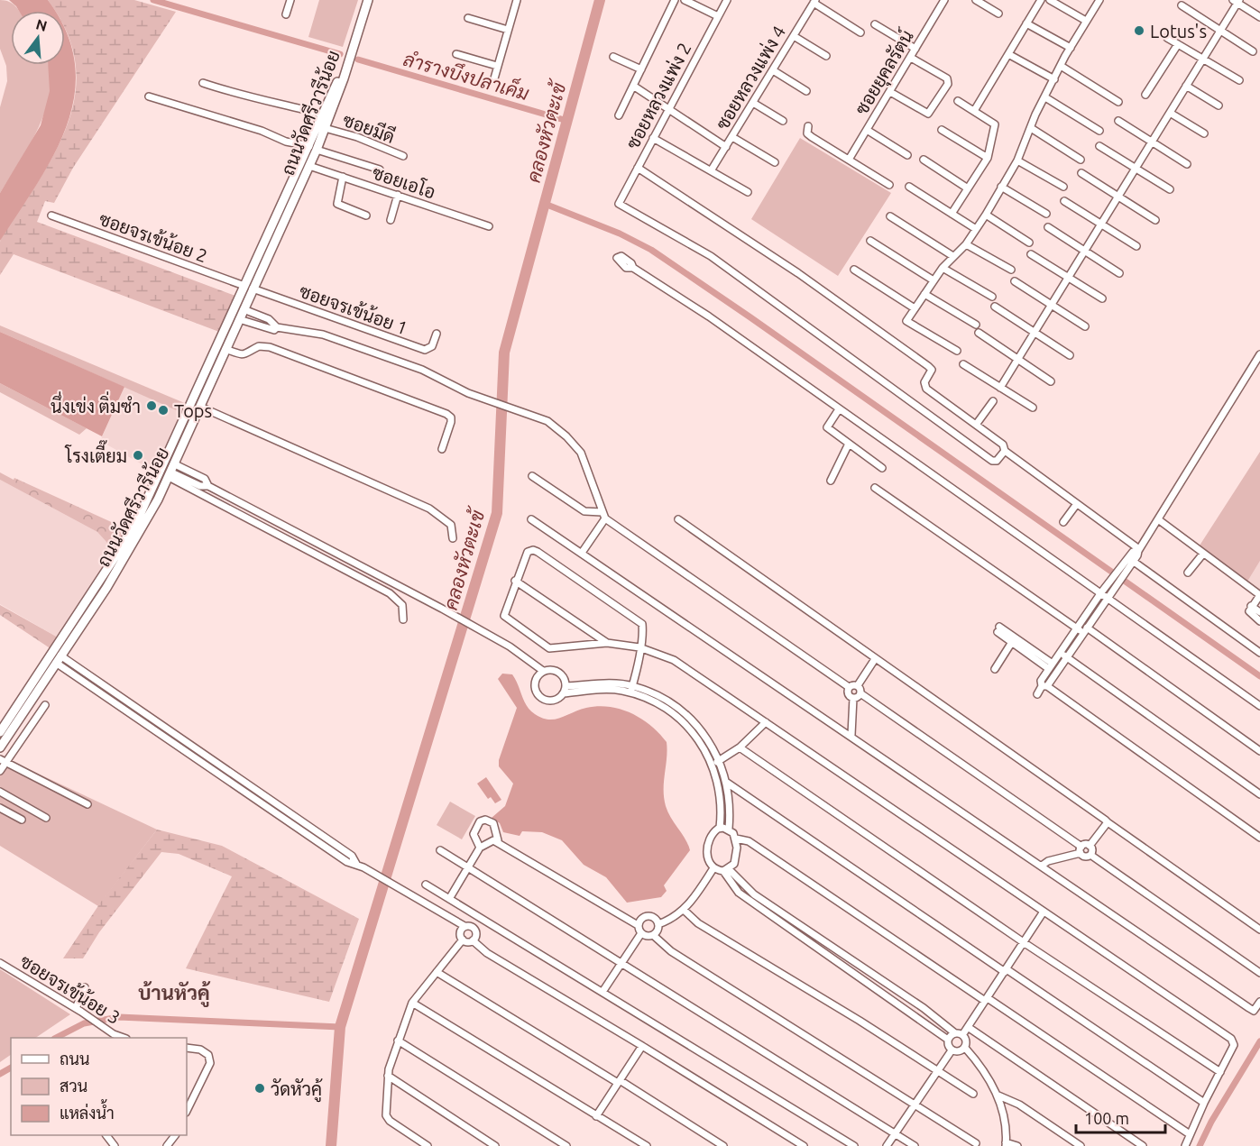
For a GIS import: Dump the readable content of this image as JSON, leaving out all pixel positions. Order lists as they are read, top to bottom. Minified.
{"streets":{"main road":["ถนนวัดศรีวารีน้อย"],"street":["ซอยยุคลรัตน์","ซอยหลวงแพ่ง 4","ซอยหลวงแพ่ง 2","ซอยมีดี","ซอยเอโอ","ซอยจรเข้น้อย 2","ซอยจรเข้น้อย 1","ซอยจรเข้น้อย 3"]},"crossings":[["ถนนวัดศรีวารีน้อย","ซอยมีดี"],["ถนนวัดศรีวารีน้อย","ซอยเอโอ"],["ถนนวัดศรีวารีน้อย","ซอยจรเข้น้อย 2"],["ถนนวัดศรีวารีน้อย","ซอยจรเข้น้อย 1"],["ซอยจรเข้น้อย 2","ซอยจรเข้น้อย 1"]],"districts":["บ้านหัวคู้"],"water":["ลำรางบึงปลาเค็ม","คลองหัวตะเข้"],"places":["Lotus's","นึ่งเข่ง ติ่มซำ","Tops","โรงเตี๊ยม","วัดหัวคู้"],"legend":["ถนน","สวน","แหล่งน้ำ"],"scale_bar":"100 m","north":"top"}
